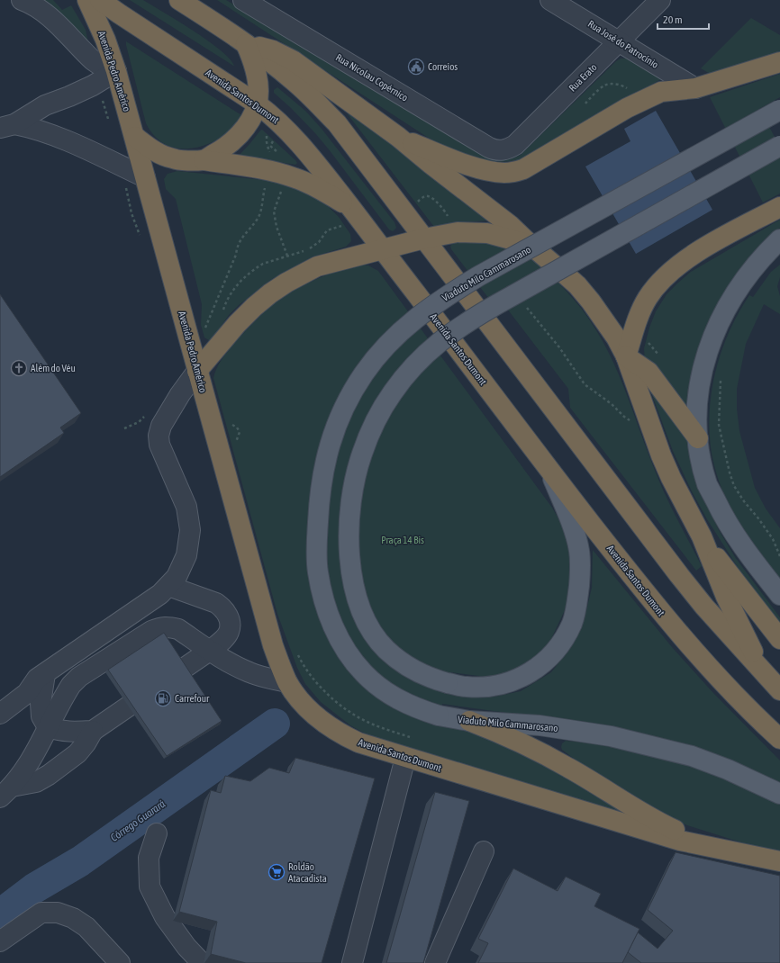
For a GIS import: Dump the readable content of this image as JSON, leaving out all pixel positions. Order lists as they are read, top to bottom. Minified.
{"streets":{"highway":["Avenida Pedro Américo","Avenida Santos Dumont"],"main road":["Viaduto Milo Cammarosano"],"street":["Rua José do Patrocínio","Rua Nicolau Copérnico","Rua Erato"]},"crossings":[["Rua José do Patrocínio","Rua Erato"],["Avenida Pedro Américo","Avenida Santos Dumont"],["Rua Nicolau Copérnico","Rua Erato"]],"water":["Córrego Guarará"],"parks":["Praça 14 Bis"],"places":{"public building":["Correios"],"church":["Além do Véu"],"fuel station":["Carrefour"],"supermarket":["Roldão Atacadista"]},"scale_bar":"20 m"}
